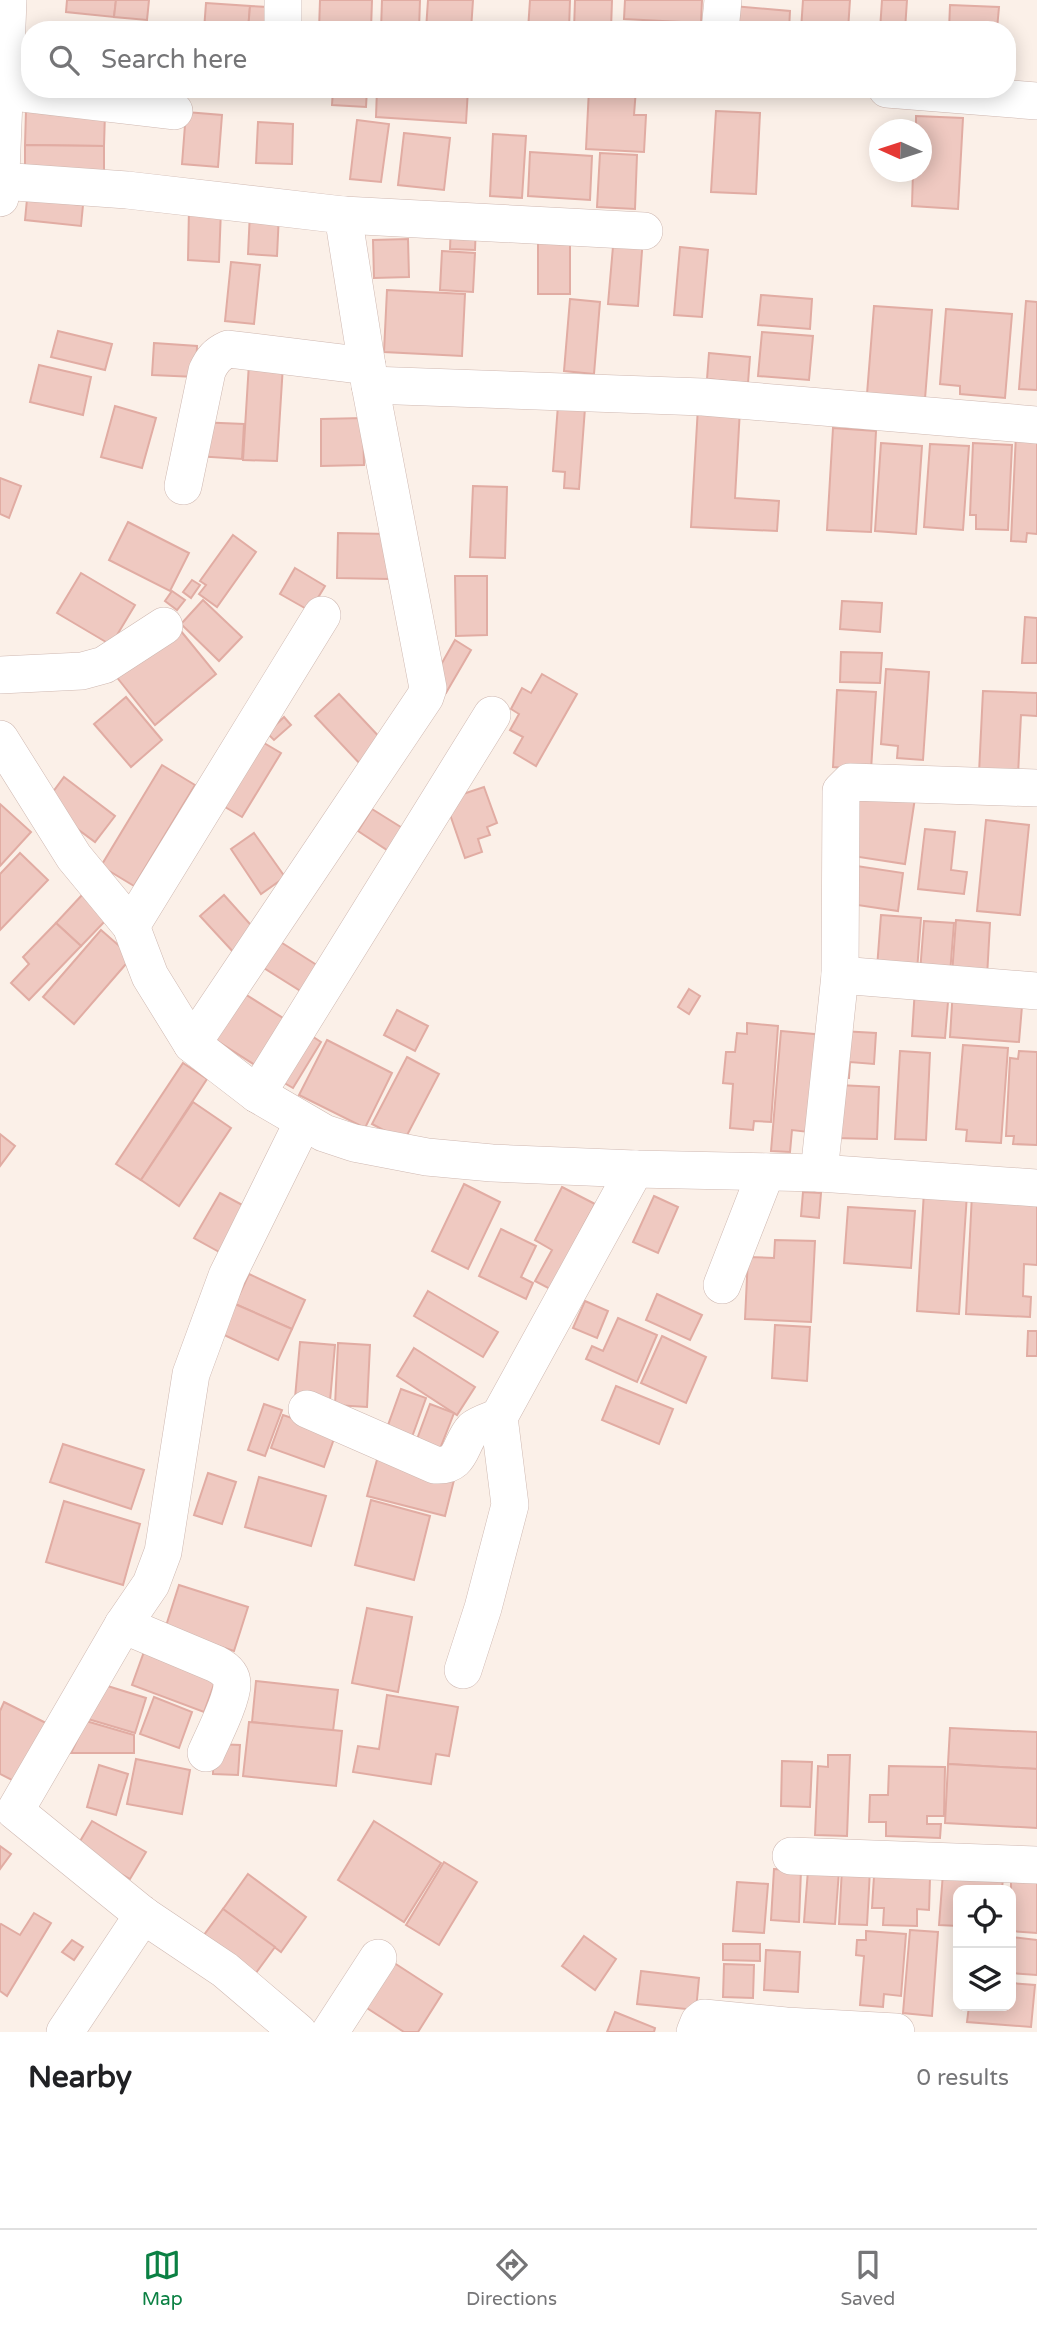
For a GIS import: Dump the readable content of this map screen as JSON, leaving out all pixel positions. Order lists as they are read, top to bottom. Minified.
{"north":"left","page":{"search":"Search here","heading":["Nearby","0 results"],"nav":["Map","Directions","Saved"]}}
